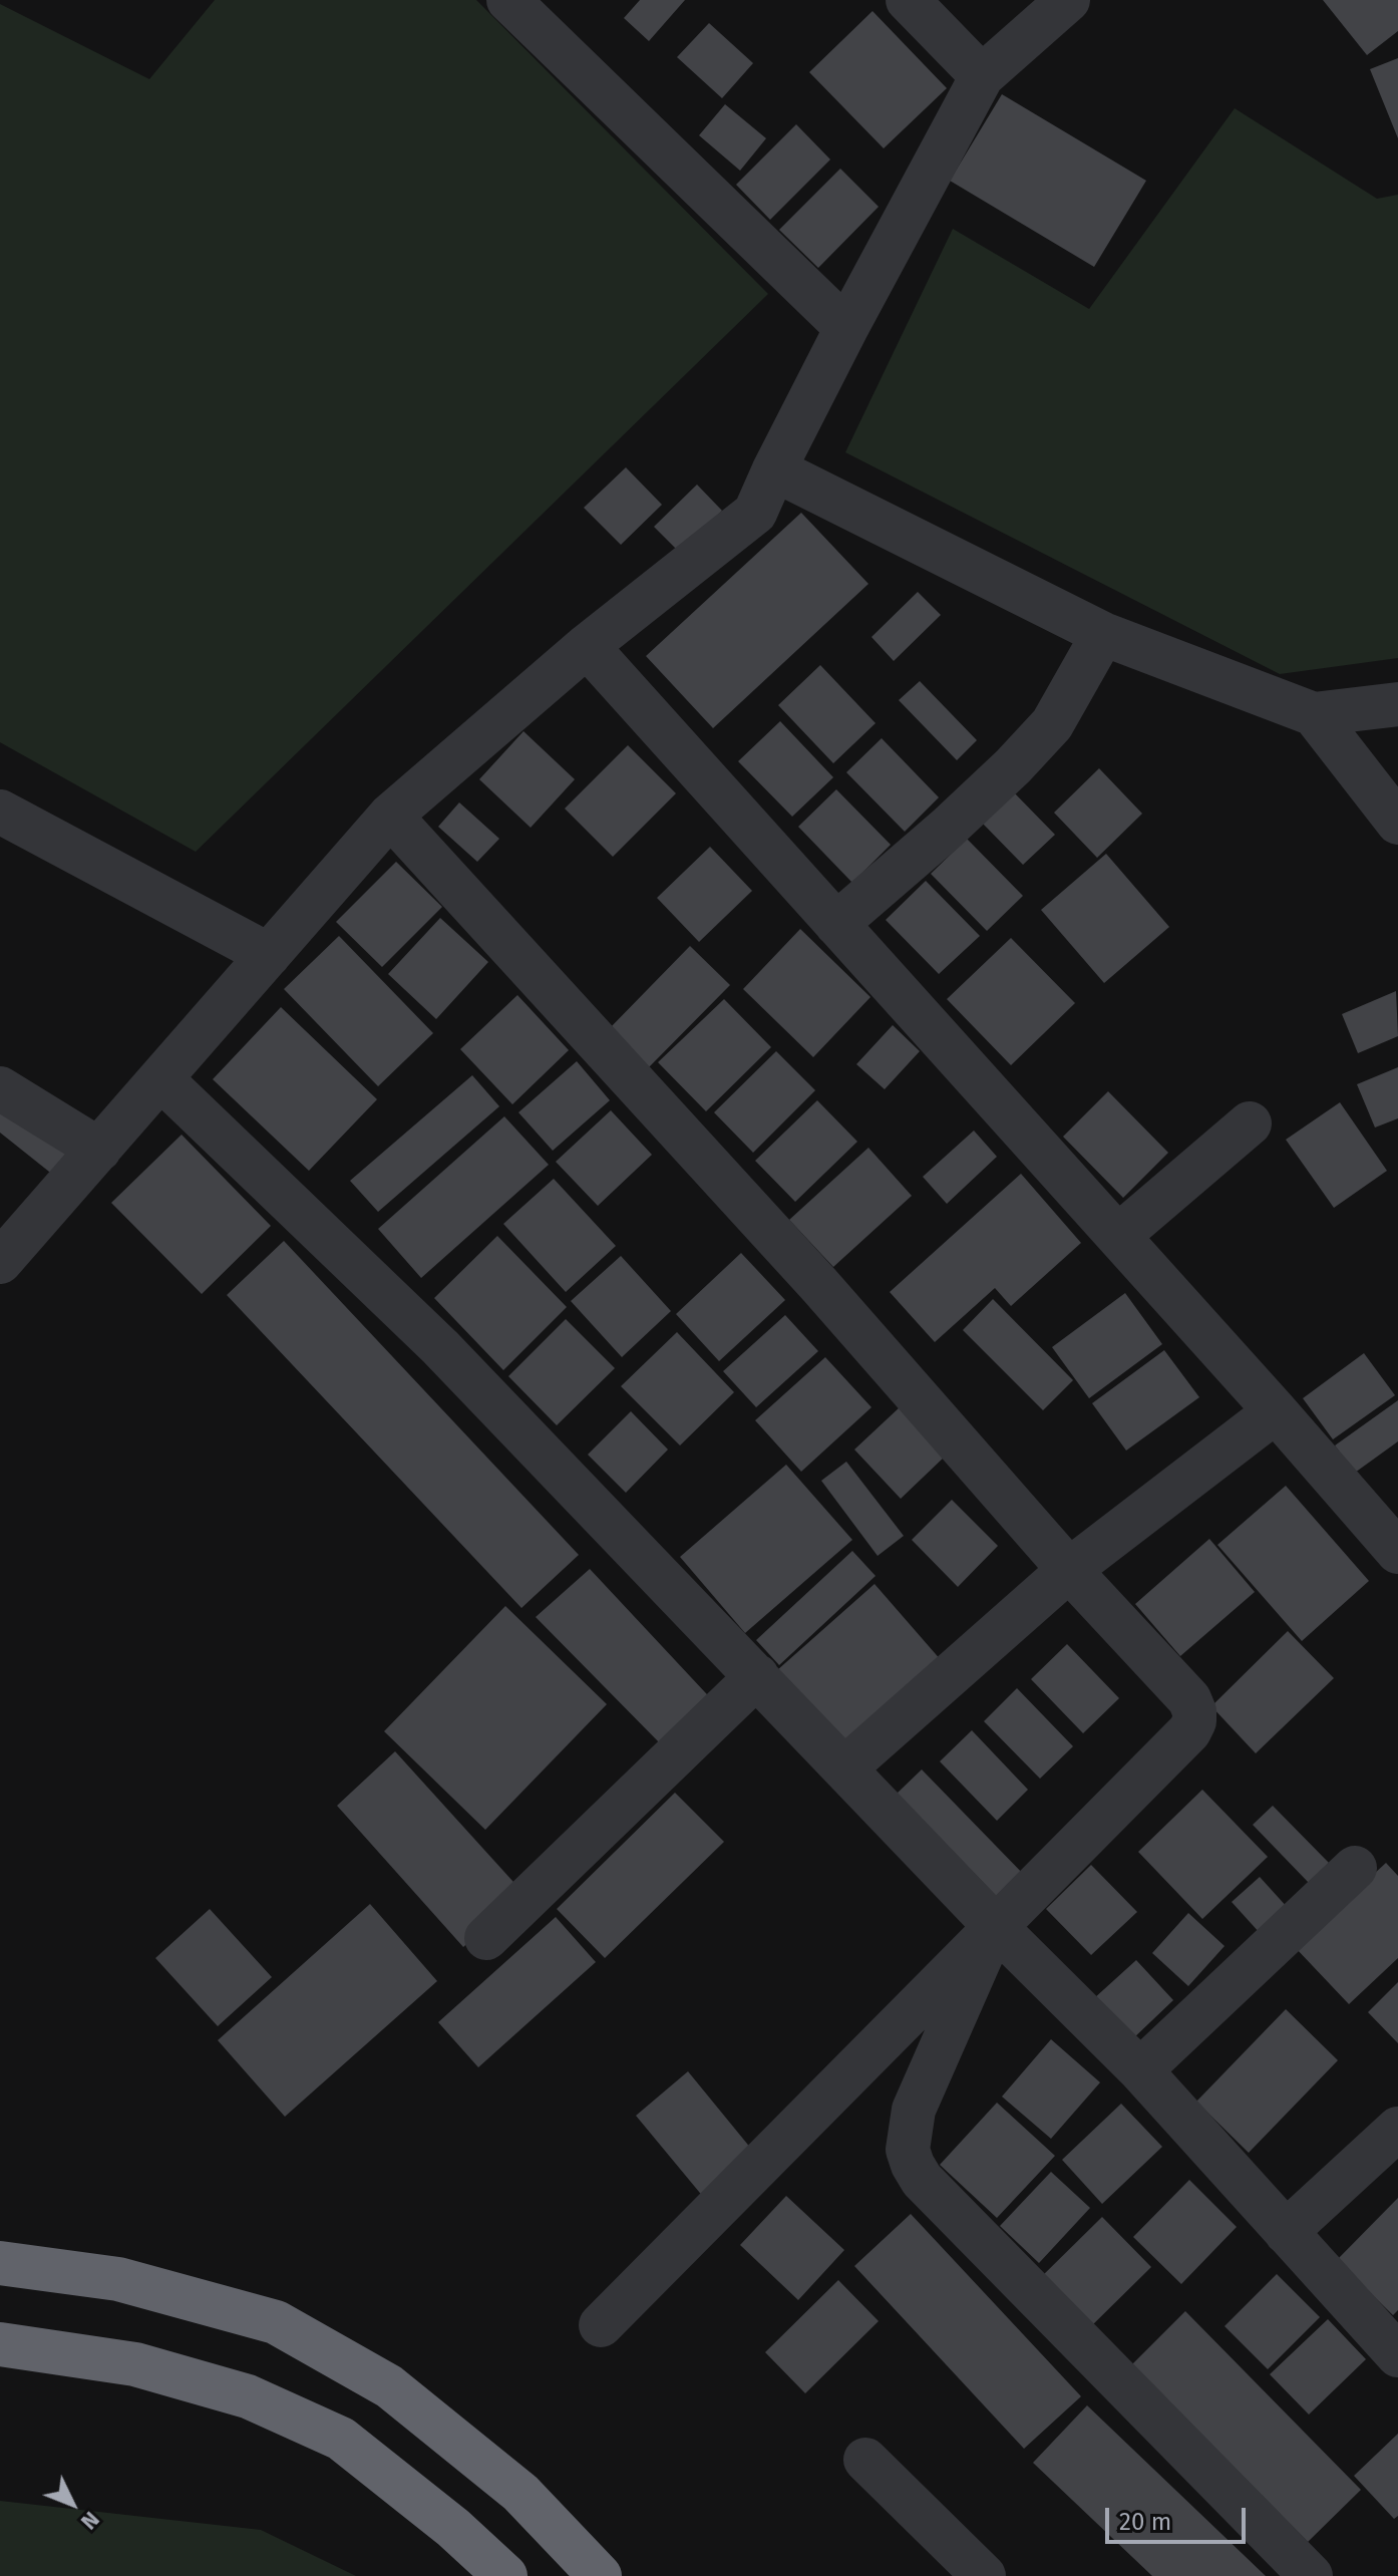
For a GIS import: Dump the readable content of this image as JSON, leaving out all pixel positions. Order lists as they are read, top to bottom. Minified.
{"scale_bar":"20 m","north":"bottom right"}
